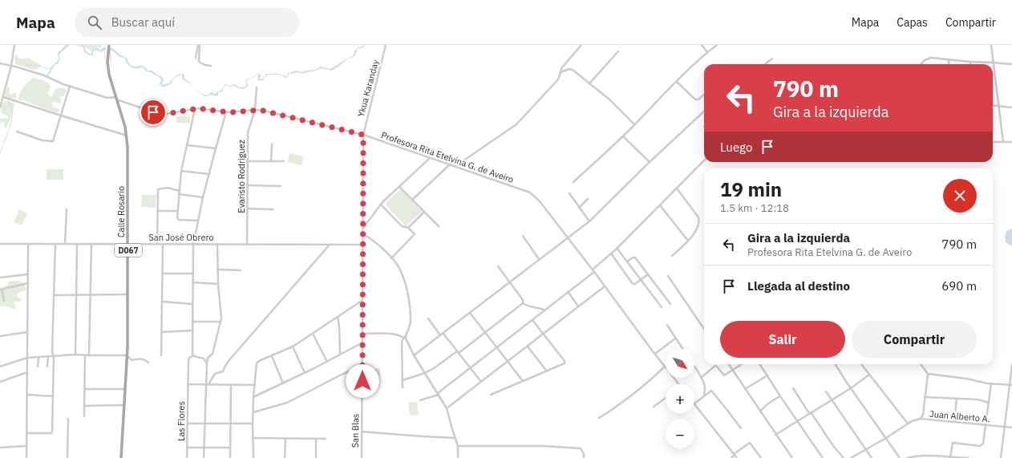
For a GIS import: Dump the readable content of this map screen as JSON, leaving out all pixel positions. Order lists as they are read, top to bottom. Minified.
{"streets":{"main road":["Calle Rosario","D067"],"street":["Ykua Karanday","Profesora Rita Etelvina G. de Aveiro","Evaristo Rodriguez","San José Obrero","Juan Alberto A.","Las Flores","San Blas"]},"crossings":[["Ykua Karanday","Profesora Rita Etelvina G. de Aveiro"],["Ykua Karanday","San Blas"],["Profesora Rita Etelvina G. de Aveiro","Evaristo Rodriguez"],["Profesora Rita Etelvina G. de Aveiro","Calle Rosario"],["Profesora Rita Etelvina G. de Aveiro","San Blas"],["Evaristo Rodriguez","San José Obrero"],["Calle Rosario","San José Obrero"],["San José Obrero","San Blas"]],"north":"bottom right","page":{"header":"Mapa","search":"Buscar aquí","nav":["Mapa","Capas","Compartir"],"turn":["790 m","Gira a la izquierda"],"then":"Luego","heading":["19 min","1.5 km · 12:18"],"list":[{"name":"Gira a la izquierda","note":"Profesora Rita Etelvina G. de Aveiro","value":"790 m"},{"name":"Llegada al destino","value":"690 m"}],"buttons":["Salir","Compartir"],"map_buttons":["+","−"]}}
